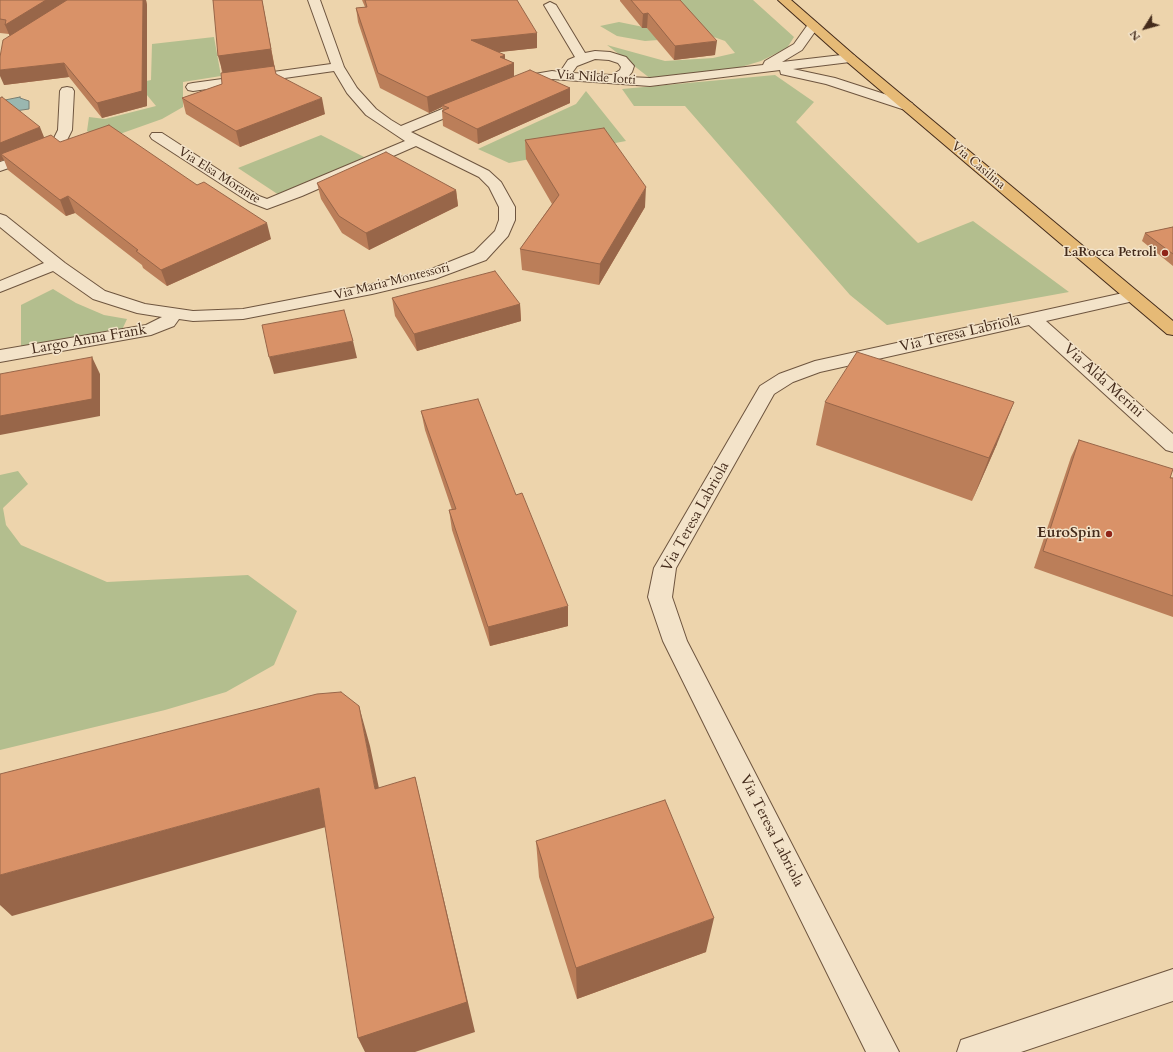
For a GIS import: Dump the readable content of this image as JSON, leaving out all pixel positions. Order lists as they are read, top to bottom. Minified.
{"streets":{"main road":["Via Casilina"],"street":["Via Nilde Iotti","Via Elsa Morante","Via Maria Montessori","Via Teresa Labriola","Largo Anna Frank","Via Alda Merini"]},"crossings":[["Via Casilina","Via Teresa Labriola"],["Via Elsa Morante","Via Maria Montessori"],["Via Maria Montessori","Largo Anna Frank"],["Via Teresa Labriola","Via Alda Merini"]],"places":["LaRocca Petroli","EuroSpin"],"north":"bottom left"}
